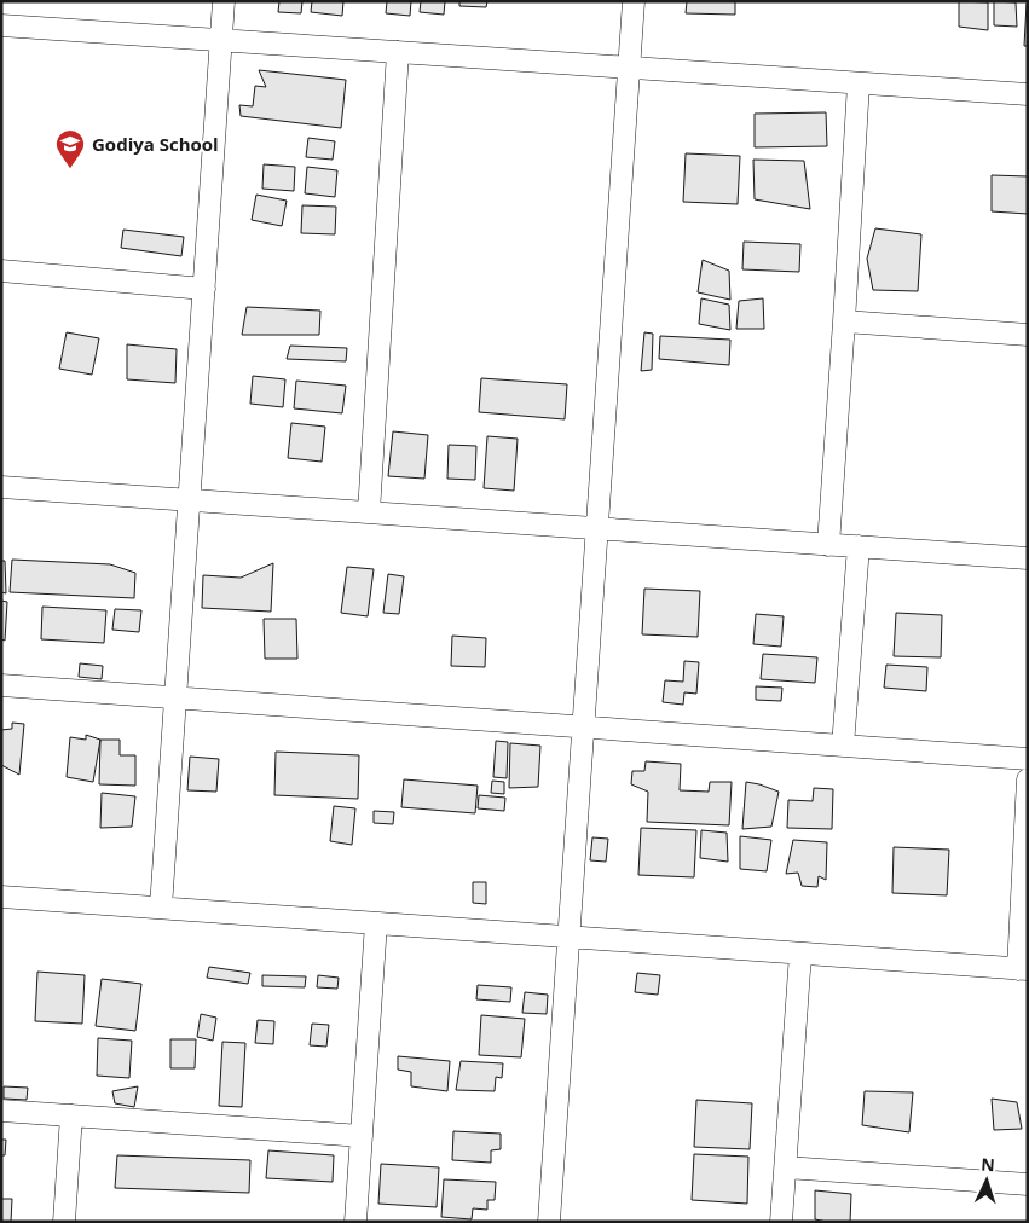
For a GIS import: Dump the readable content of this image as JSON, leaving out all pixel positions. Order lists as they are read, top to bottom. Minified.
{"places":{"school or university":["Godiya School"]},"north":"top"}
